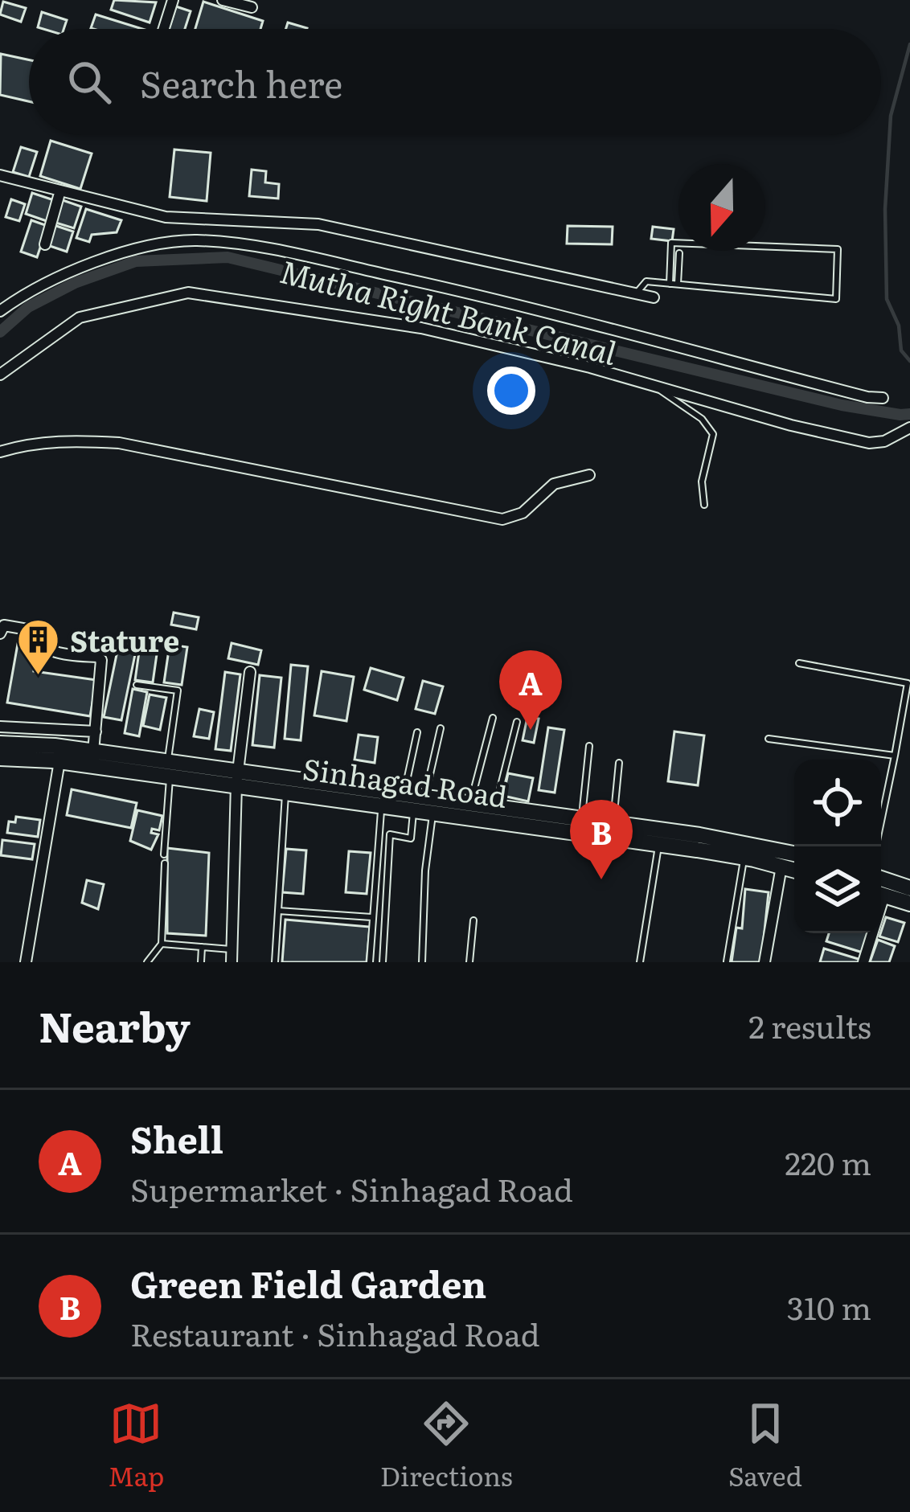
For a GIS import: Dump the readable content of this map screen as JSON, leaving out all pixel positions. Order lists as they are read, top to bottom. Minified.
{"streets":{"main road":["Sinhagad Road"]},"water":["Mutha Right Bank Canal"],"places":{"building":["Stature"]},"north":"bottom","page":{"search":"Search here","pins":["A","B"],"heading":["Nearby","2 results"],"list":[{"mark":"A","name":"Shell","note":"Supermarket · Sinhagad Road","value":"220 m"},{"mark":"B","name":"Green Field Garden","note":"Restaurant · Sinhagad Road","value":"310 m"}],"nav":["Map","Directions","Saved"]}}
